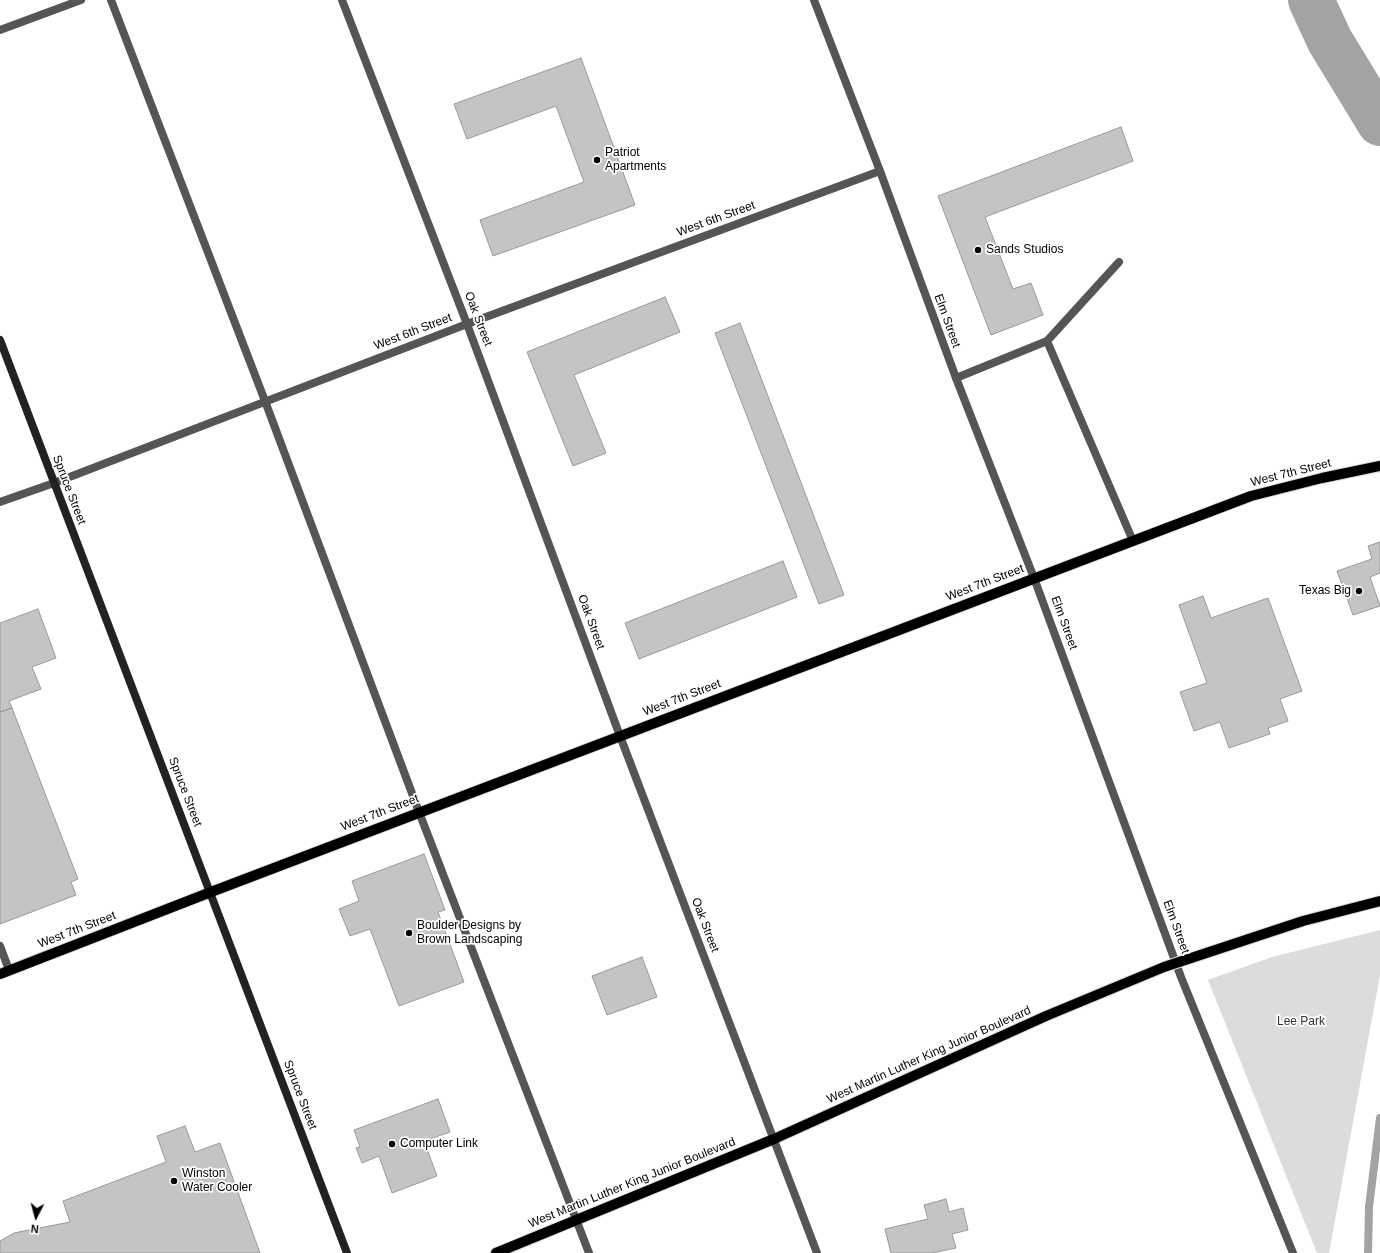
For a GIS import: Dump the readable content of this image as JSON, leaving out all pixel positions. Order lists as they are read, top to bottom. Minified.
{"streets":{"main road":["West 7th Street","West Martin Luther King Junior Boulevard"],"street":["West 6th Street","Oak Street","Elm Street","Spruce Street"]},"crossings":[["West 6th Street","Oak Street"],["West 6th Street","Elm Street"],["West 6th Street","Spruce Street"],["Oak Street","West 7th Street"],["Oak Street","West Martin Luther King Junior Boulevard"],["Elm Street","West 7th Street"],["West 7th Street","Spruce Street"]],"parks":["Lee Park"],"places":["Patriot Apartments","Sands Studios","Texas Big","Boulder Designs by Brown Landscaping","Computer Link","Winston Water Cooler"],"north":"bottom"}
